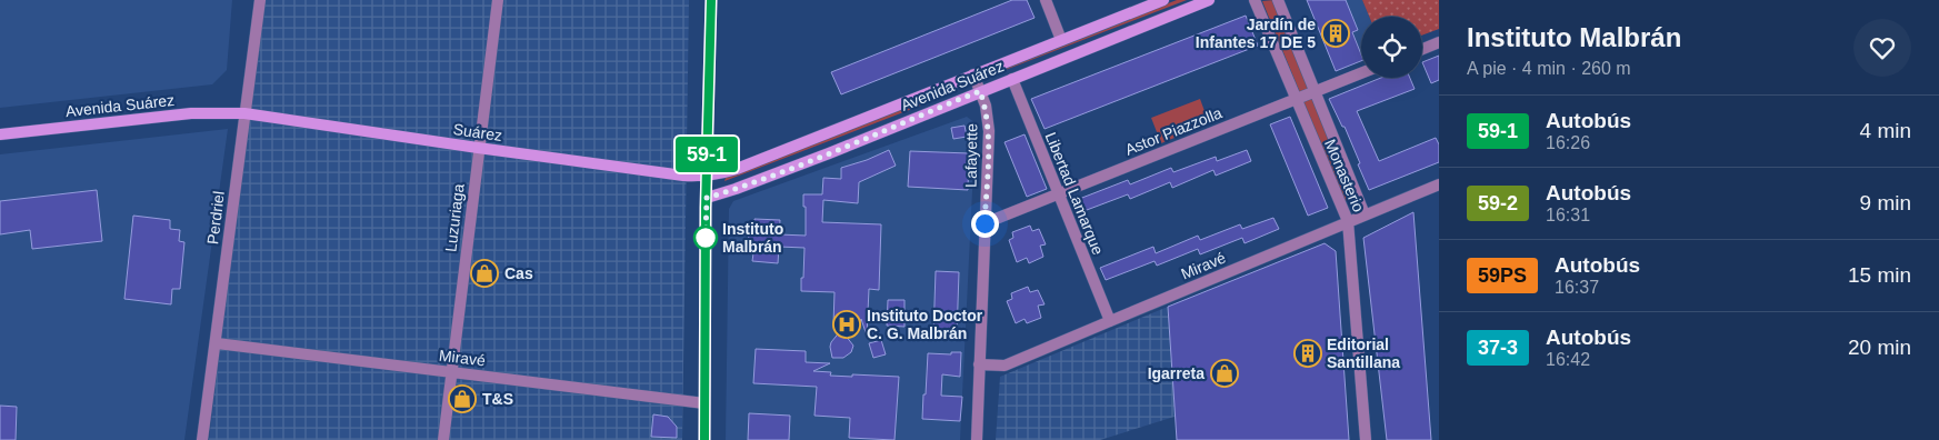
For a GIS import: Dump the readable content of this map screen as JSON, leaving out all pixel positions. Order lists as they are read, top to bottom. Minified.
{"streets":{"street":["Avenida Suárez","Astor Piazzolla","Suárez","Lafayette","Monasterio","Libertad Lamarque","Perdriel","Luzuriaga","Miravé"]},"crossings":[["Avenida Suárez","Suárez"],["Avenida Suárez","Lafayette"],["Avenida Suárez","Libertad Lamarque"],["Avenida Suárez","Perdriel"],["Astor Piazzolla","Lafayette"],["Astor Piazzolla","Monasterio"],["Astor Piazzolla","Libertad Lamarque"],["Suárez","Perdriel"],["Suárez","Luzuriaga"],["Lafayette","Miravé"],["Monasterio","Miravé"],["Libertad Lamarque","Miravé"],["Perdriel","Miravé"],["Luzuriaga","Miravé"]],"places":{"building":["Jardín de Infantes 17 DE 5","Editorial Santillana"],"other":["Instituto Malbrán"],"shop":["Cas","Igarreta","T&S"],"hospital":["Instituto Doctor C. G. Malbrán"]},"lines":["bus line 59-1"],"page":{"on_map":"59-1","heading":["Instituto Malbrán","A pie · 4 min · 260 m"],"list":[{"mark":"59-1","name":"Autobús","note":"16:26","value":"4 min"},{"mark":"59-2","name":"Autobús","note":"16:31","value":"9 min"},{"mark":"59PS","name":"Autobús","note":"16:37","value":"15 min"},{"mark":"37-3","name":"Autobús","note":"16:42","value":"20 min"}]}}
